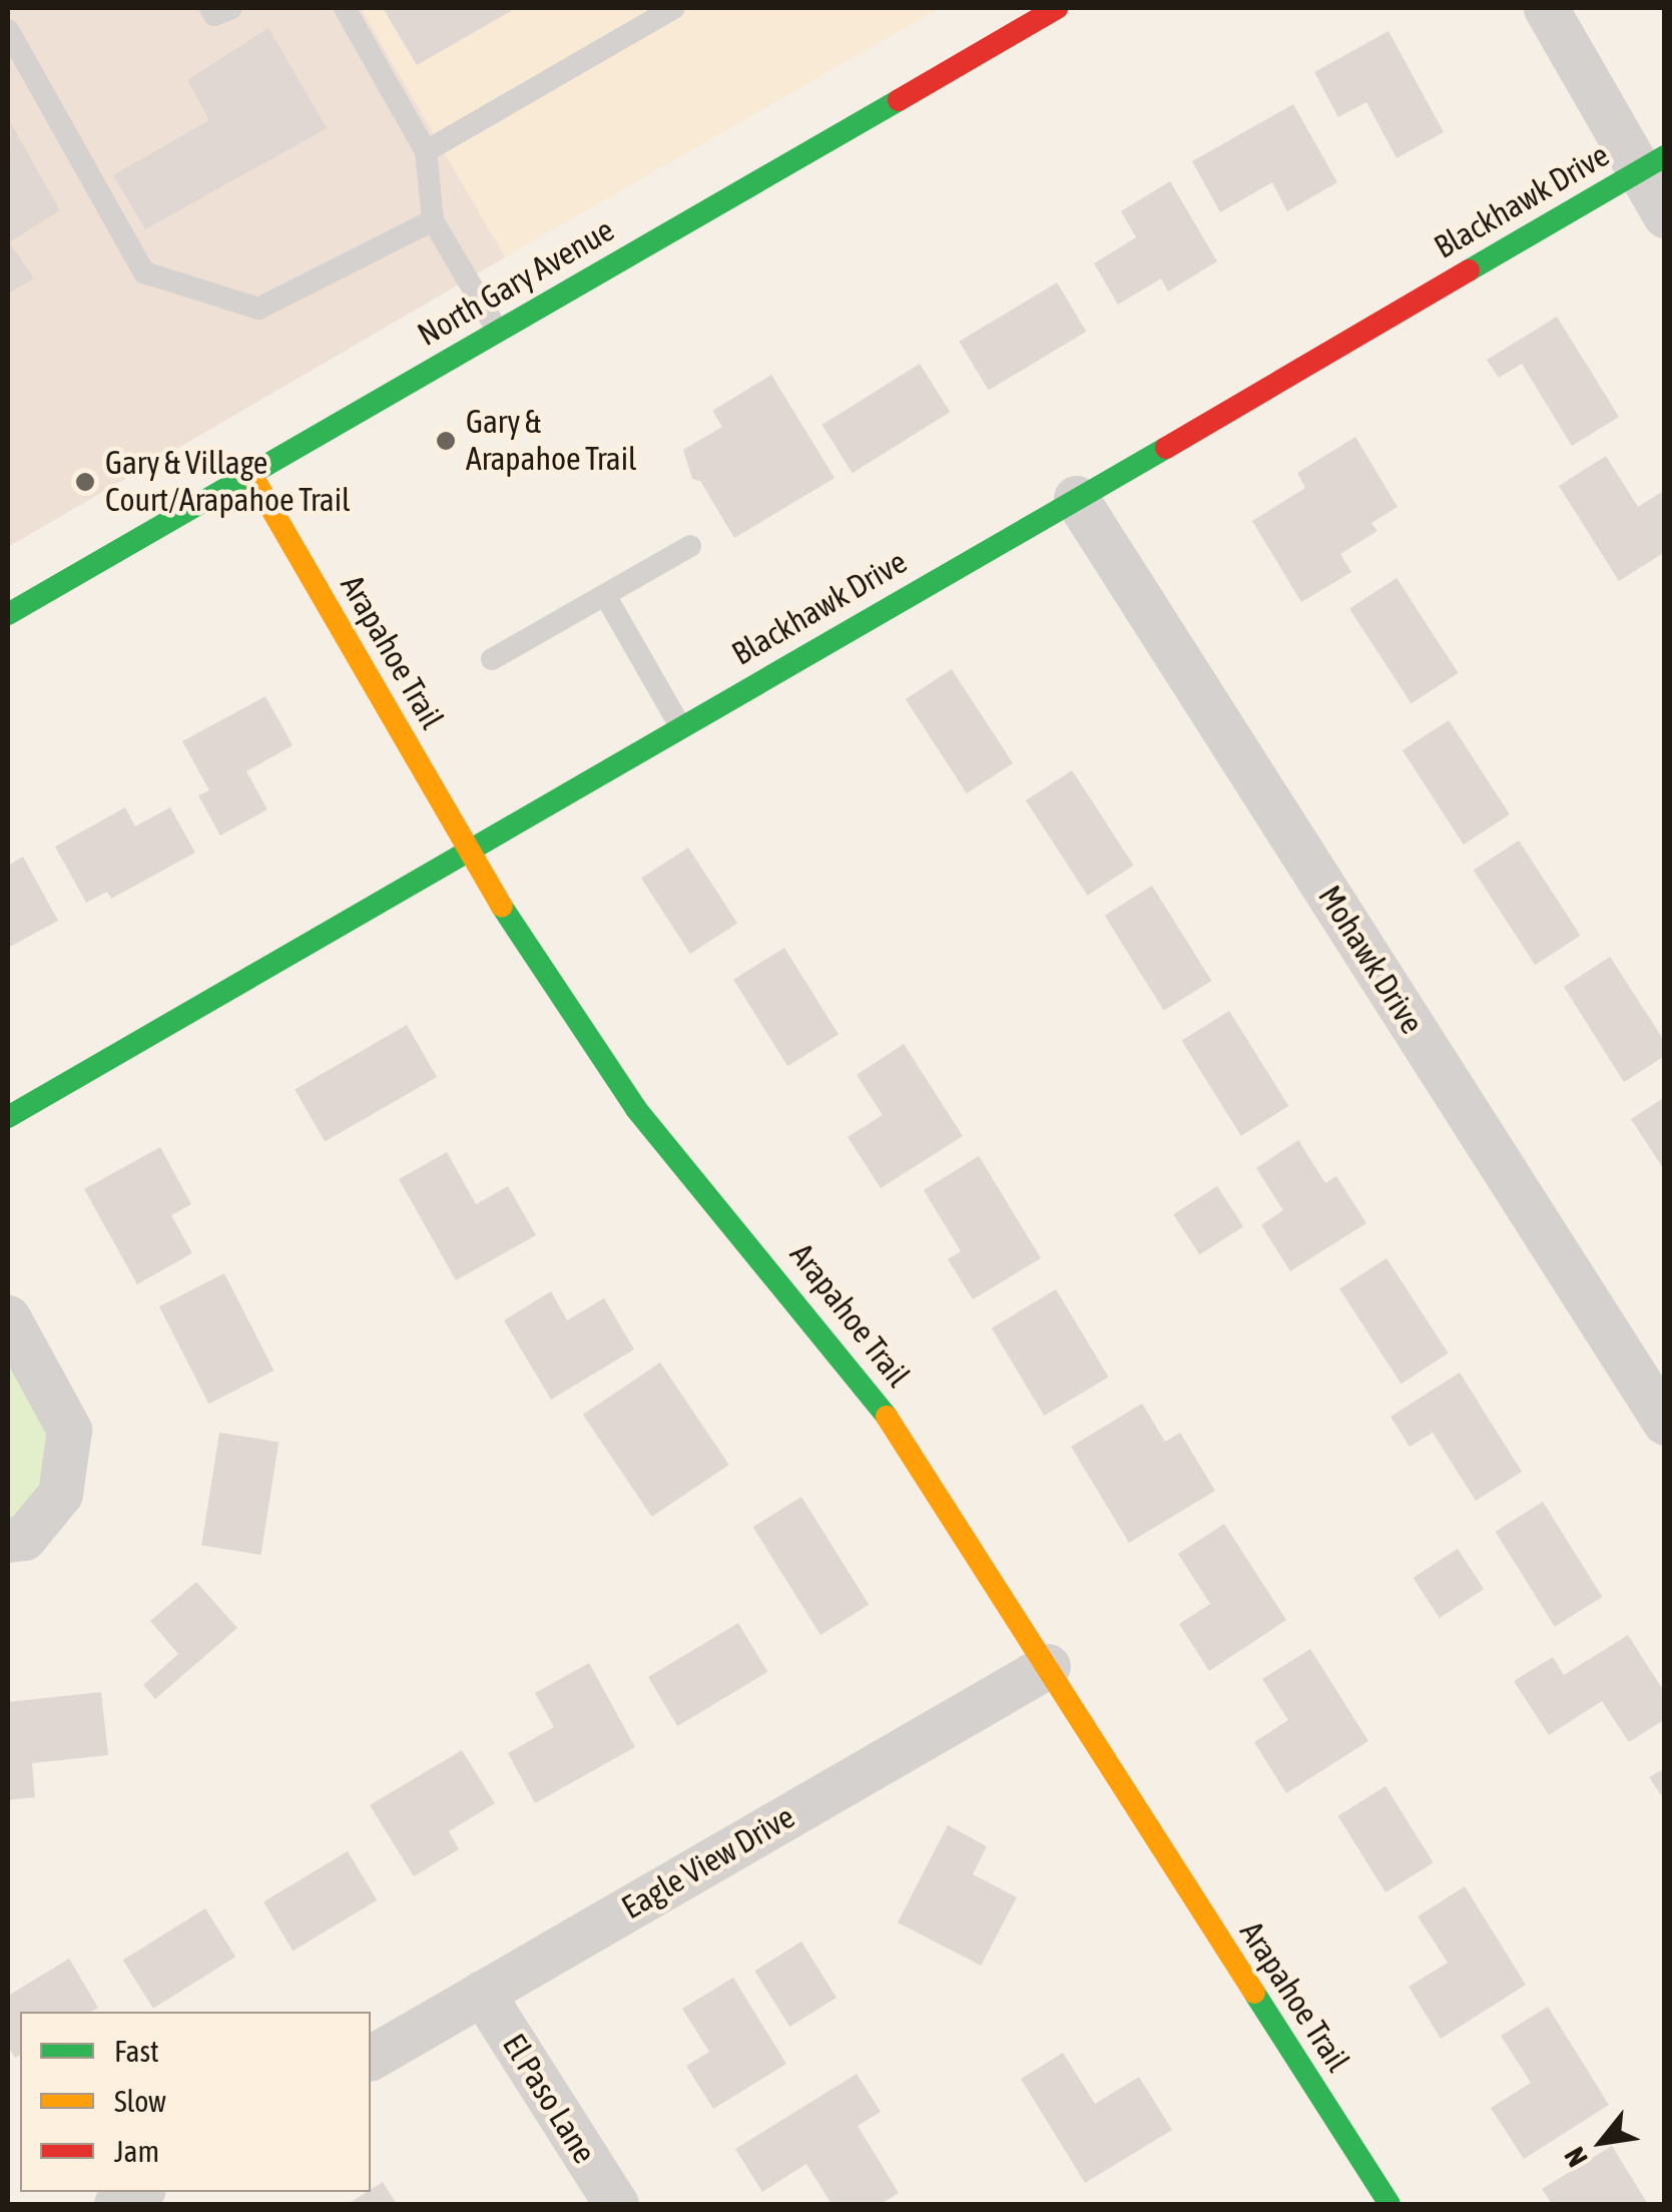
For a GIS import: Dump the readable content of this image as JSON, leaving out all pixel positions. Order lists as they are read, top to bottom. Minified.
{"streets":{"street":["Blackhawk Drive","North Gary Avenue","Arapahoe Trail","Mohawk Drive","Eagle View Drive","El Paso Lane"]},"crossings":[["Blackhawk Drive","Arapahoe Trail"],["Blackhawk Drive","Mohawk Drive"],["North Gary Avenue","Arapahoe Trail"],["Arapahoe Trail","Eagle View Drive"],["Eagle View Drive","El Paso Lane"]],"places":["Gary & Arapahoe Trail","Gary & Village Court/Arapahoe Trail"],"legend":["Fast","Slow","Jam"],"north":"bottom left"}
